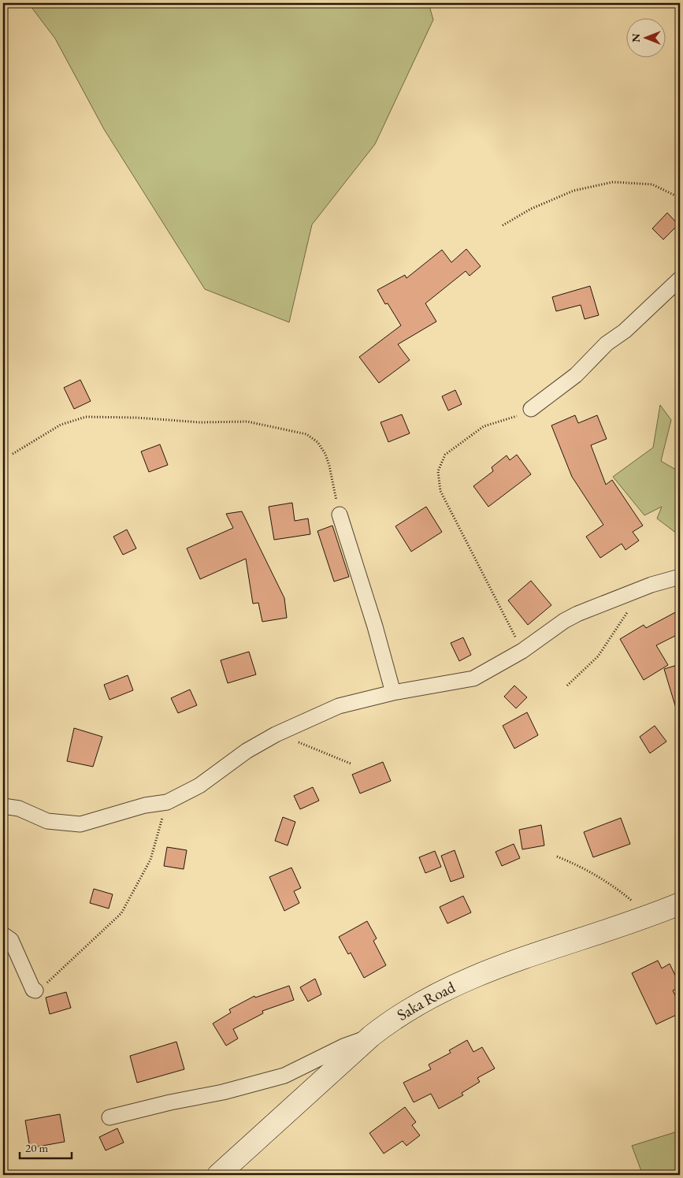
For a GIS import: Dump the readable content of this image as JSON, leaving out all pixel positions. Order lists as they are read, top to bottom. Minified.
{"streets":{"main road":["Saka Road"]},"scale_bar":"20 m","north":"left"}
